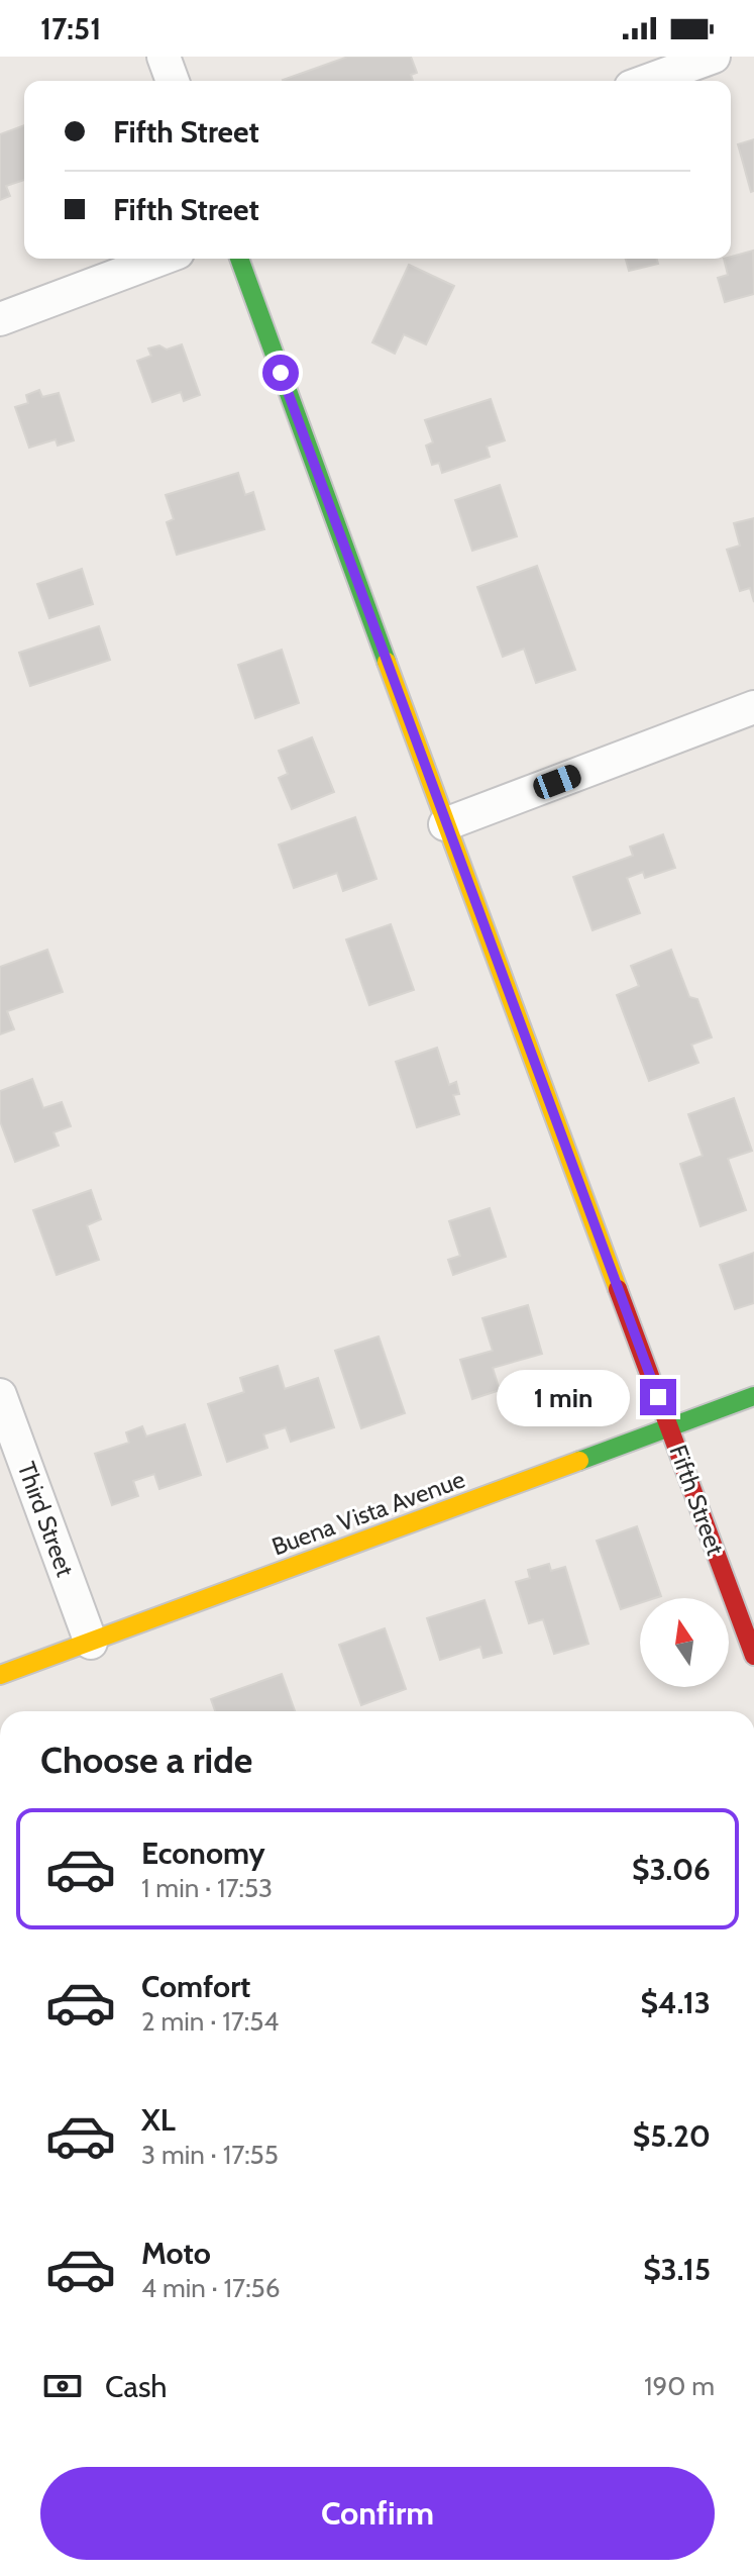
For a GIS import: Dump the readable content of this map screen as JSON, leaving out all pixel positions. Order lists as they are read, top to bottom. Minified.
{"streets":{"street":["Fifth Street","Buena Vista Avenue","Third Street"]},"crossings":[["Fifth Street","Buena Vista Avenue"],["Buena Vista Avenue","Third Street"]],"north":"top","page":{"status":"17:51","banner":["Fifth Street","Fifth Street"],"bubble":"1 min","heading":"Choose a ride","list":[{"name":"Economy","note":"1 min · 17:53","value":"$3.06"},{"name":"Comfort","note":"2 min · 17:54","value":"$4.13"},{"name":"XL","note":"3 min · 17:55","value":"$5.20"},{"name":"Moto","note":"4 min · 17:56","value":"$3.15"}],"pay":["Cash","190 m"],"buttons":"Confirm"}}
